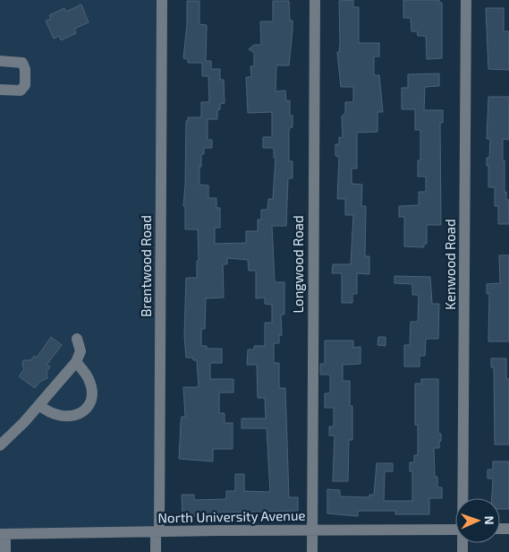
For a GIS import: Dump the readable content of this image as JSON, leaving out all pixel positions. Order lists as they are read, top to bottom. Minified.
{"streets":{"street":["Longwood Road","Kenwood Road","Brentwood Road","North University Avenue"]},"crossings":[["Longwood Road","North University Avenue"],["Brentwood Road","North University Avenue"]],"north":"right"}
